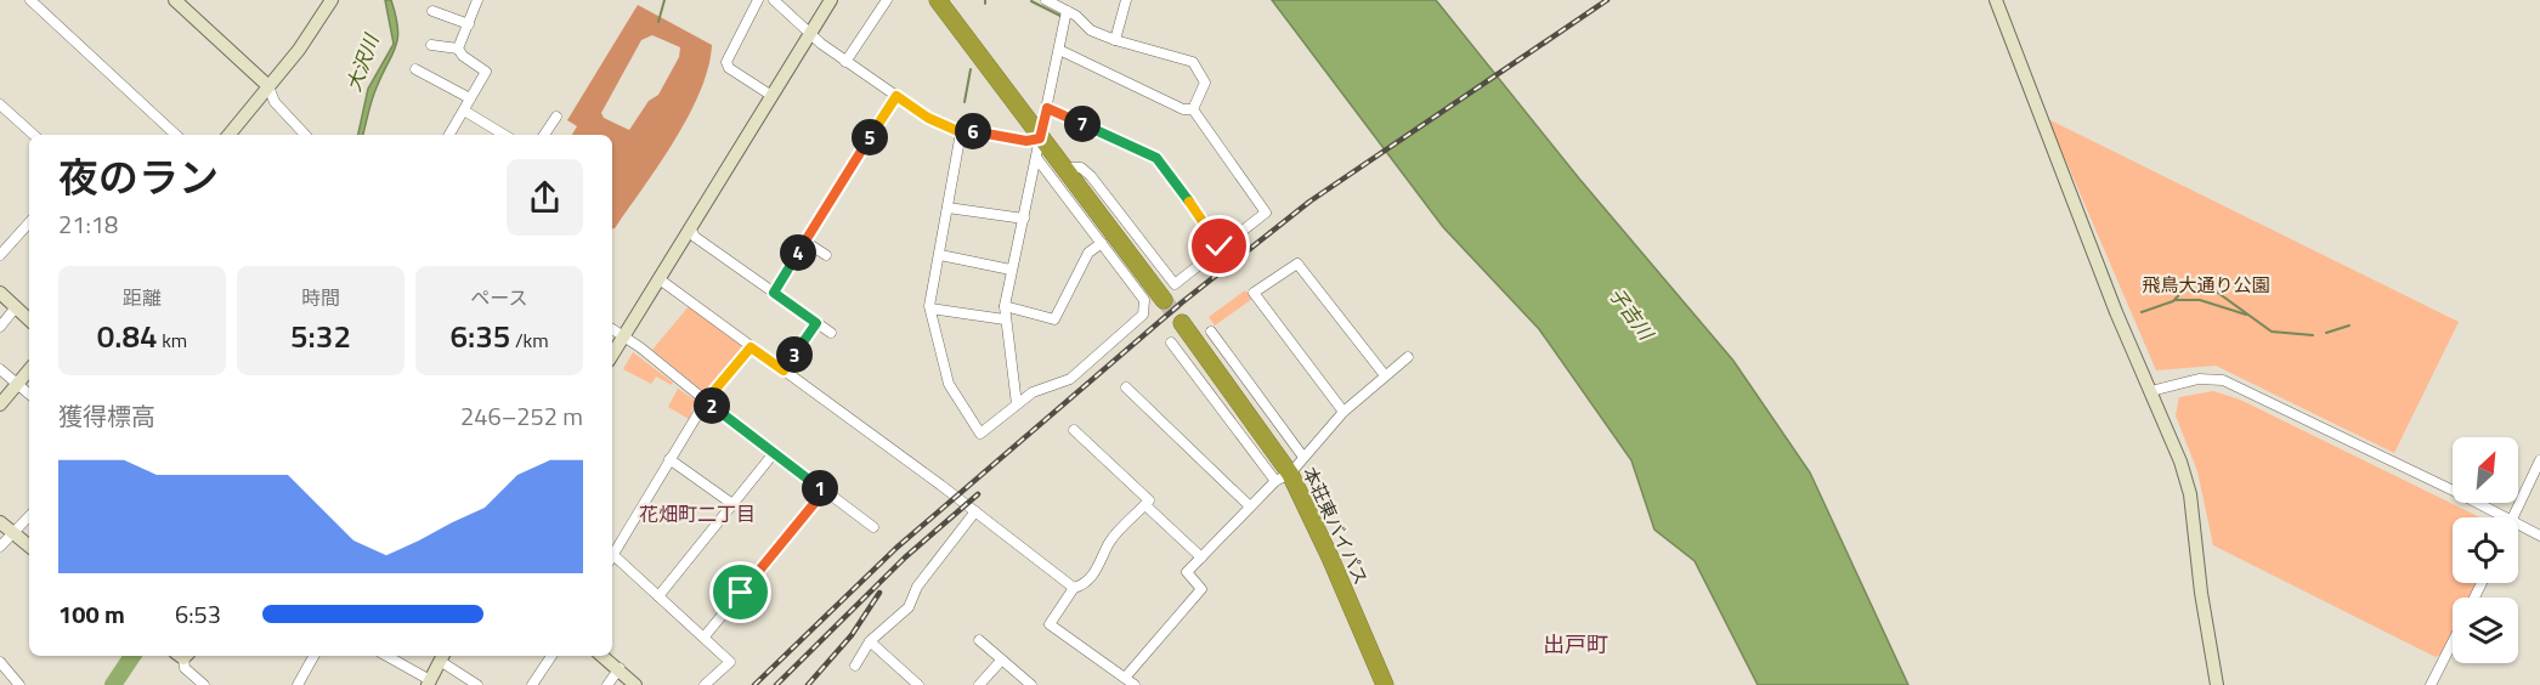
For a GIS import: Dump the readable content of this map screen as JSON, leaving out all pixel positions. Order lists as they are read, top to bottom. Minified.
{"streets":{"highway":["本荘東バイパス"]},"districts":["花畑町二丁目","出戸町"],"water":["大沢川","子吉川"],"parks":["飛鳥大通り公園"],"north":"top right","page":{"pins":["7","6","5","4","3","2","1"],"heading":["夜のラン","21:18"],"stats":[["距離","0.84 km"],["時間","5:32"],["ペース","6:35 /km"]],"chart":["獲得標高","246–252 m"],"list":[{"name":"100 m","note":"6:53"}]}}
